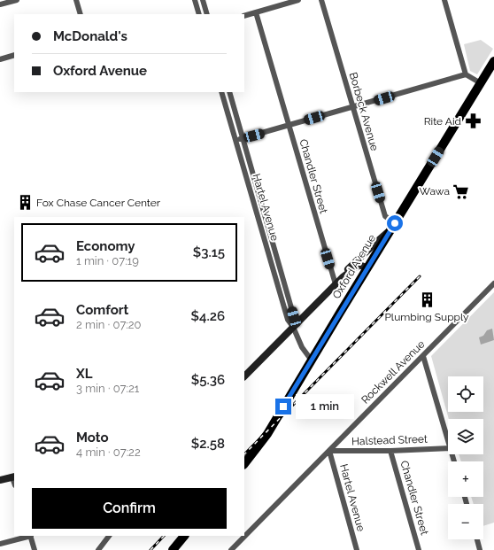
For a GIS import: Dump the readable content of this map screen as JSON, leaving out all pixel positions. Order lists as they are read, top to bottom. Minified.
{"streets":{"main road":["Oxford Avenue"],"street":["Borbeck Avenue","Chandler Street","Hartel Avenue","Rockwell Avenue","Halstead Street"]},"crossings":[["Borbeck Avenue","Oxford Avenue"],["Chandler Street","Halstead Street"],["Hartel Avenue","Oxford Avenue"],["Hartel Avenue","Rockwell Avenue"],["Hartel Avenue","Halstead Street"],["Rockwell Avenue","Halstead Street"]],"places":{"pharmacy":["Rite Aid"],"supermarket":["Wawa"],"building":["Fox Chase Cancer Center","Plumbing Supply"]},"page":{"banner":["McDonald's","Oxford Avenue"],"list":[{"name":"Economy","note":"1 min · 07:19","value":"$3.15"},{"name":"Comfort","note":"2 min · 07:20","value":"$4.26"},{"name":"XL","note":"3 min · 07:21","value":"$5.36"},{"name":"Moto","note":"4 min · 07:22","value":"$2.58"}],"map_buttons":["+","−"],"bubble":"1 min","buttons":"Confirm"}}
